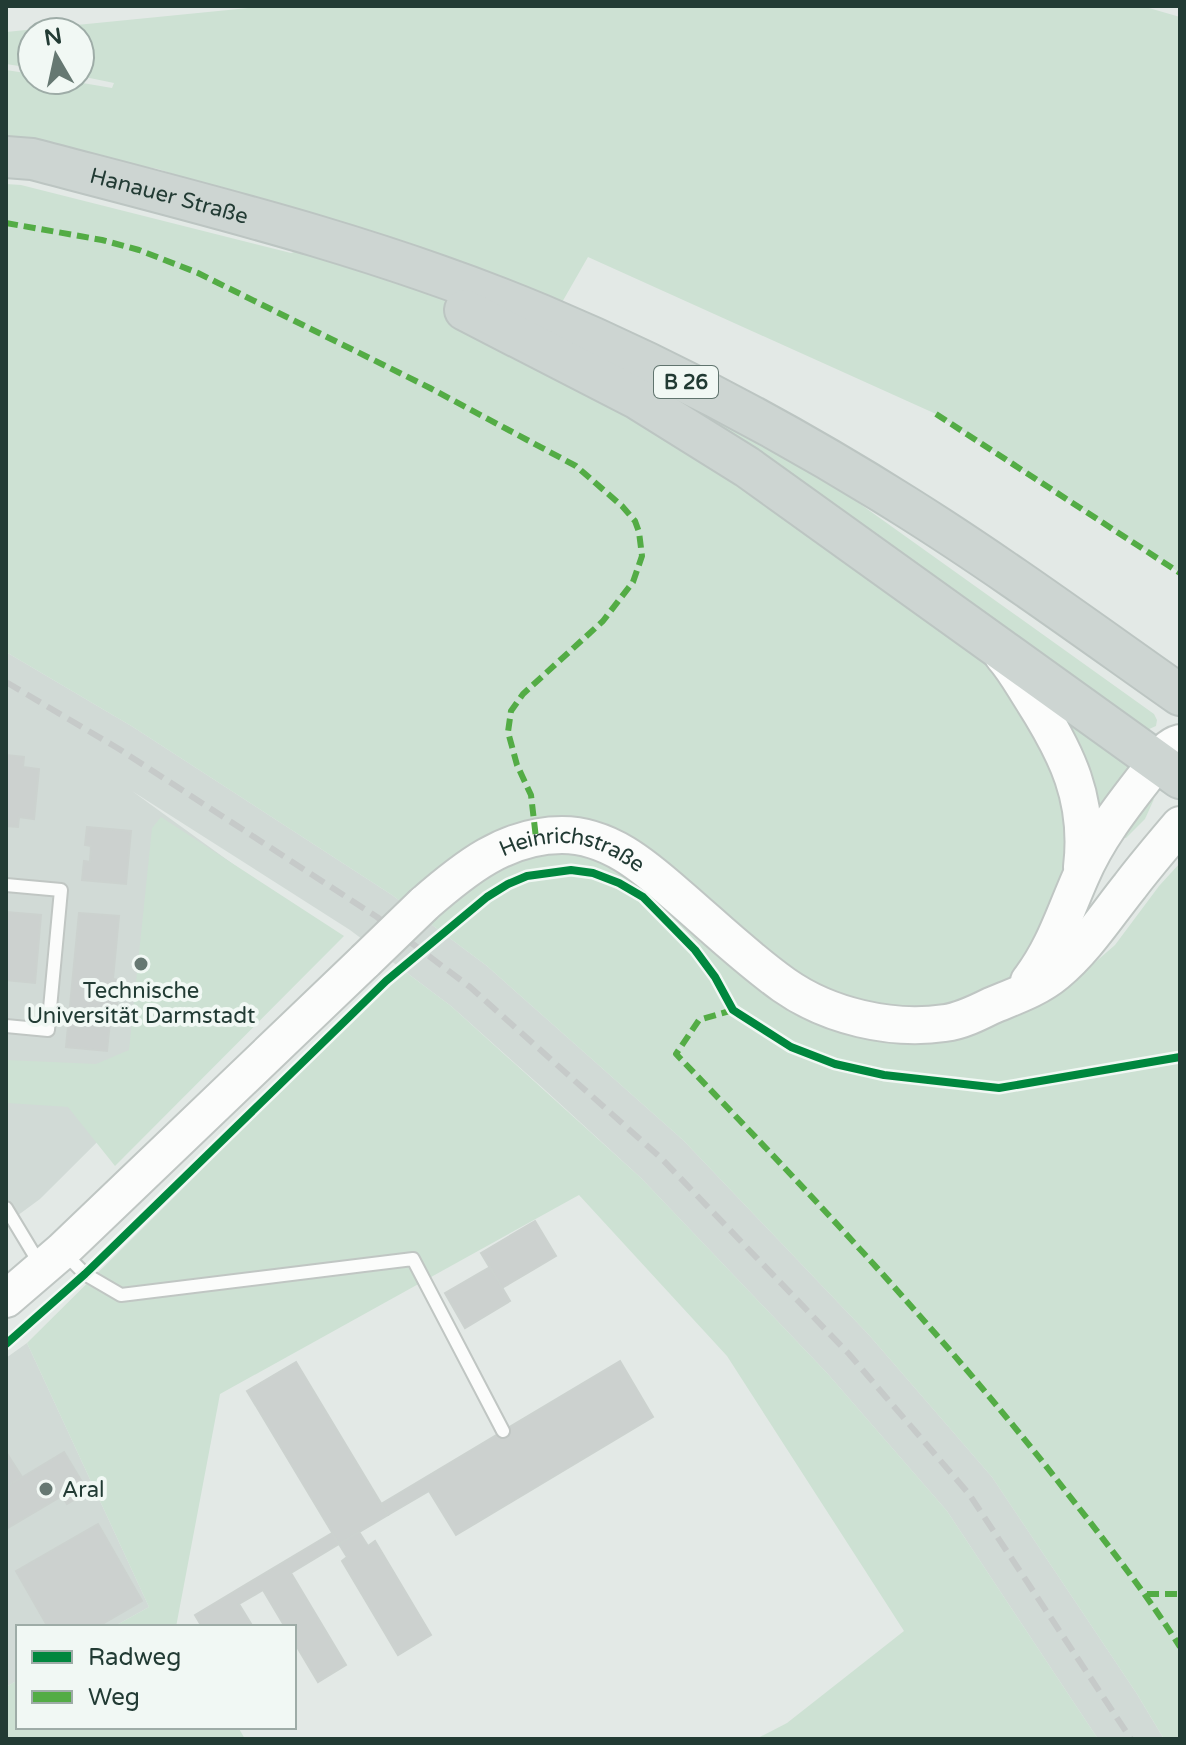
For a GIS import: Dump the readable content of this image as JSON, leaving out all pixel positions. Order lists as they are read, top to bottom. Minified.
{"streets":{"main road":["Hanauer Straße","B 26","Heinrichstraße"]},"crossings":[["Hanauer Straße","B 26"]],"places":["Technische Universität Darmstadt","Aral"],"legend":["Radweg","Weg"],"north":"top"}
